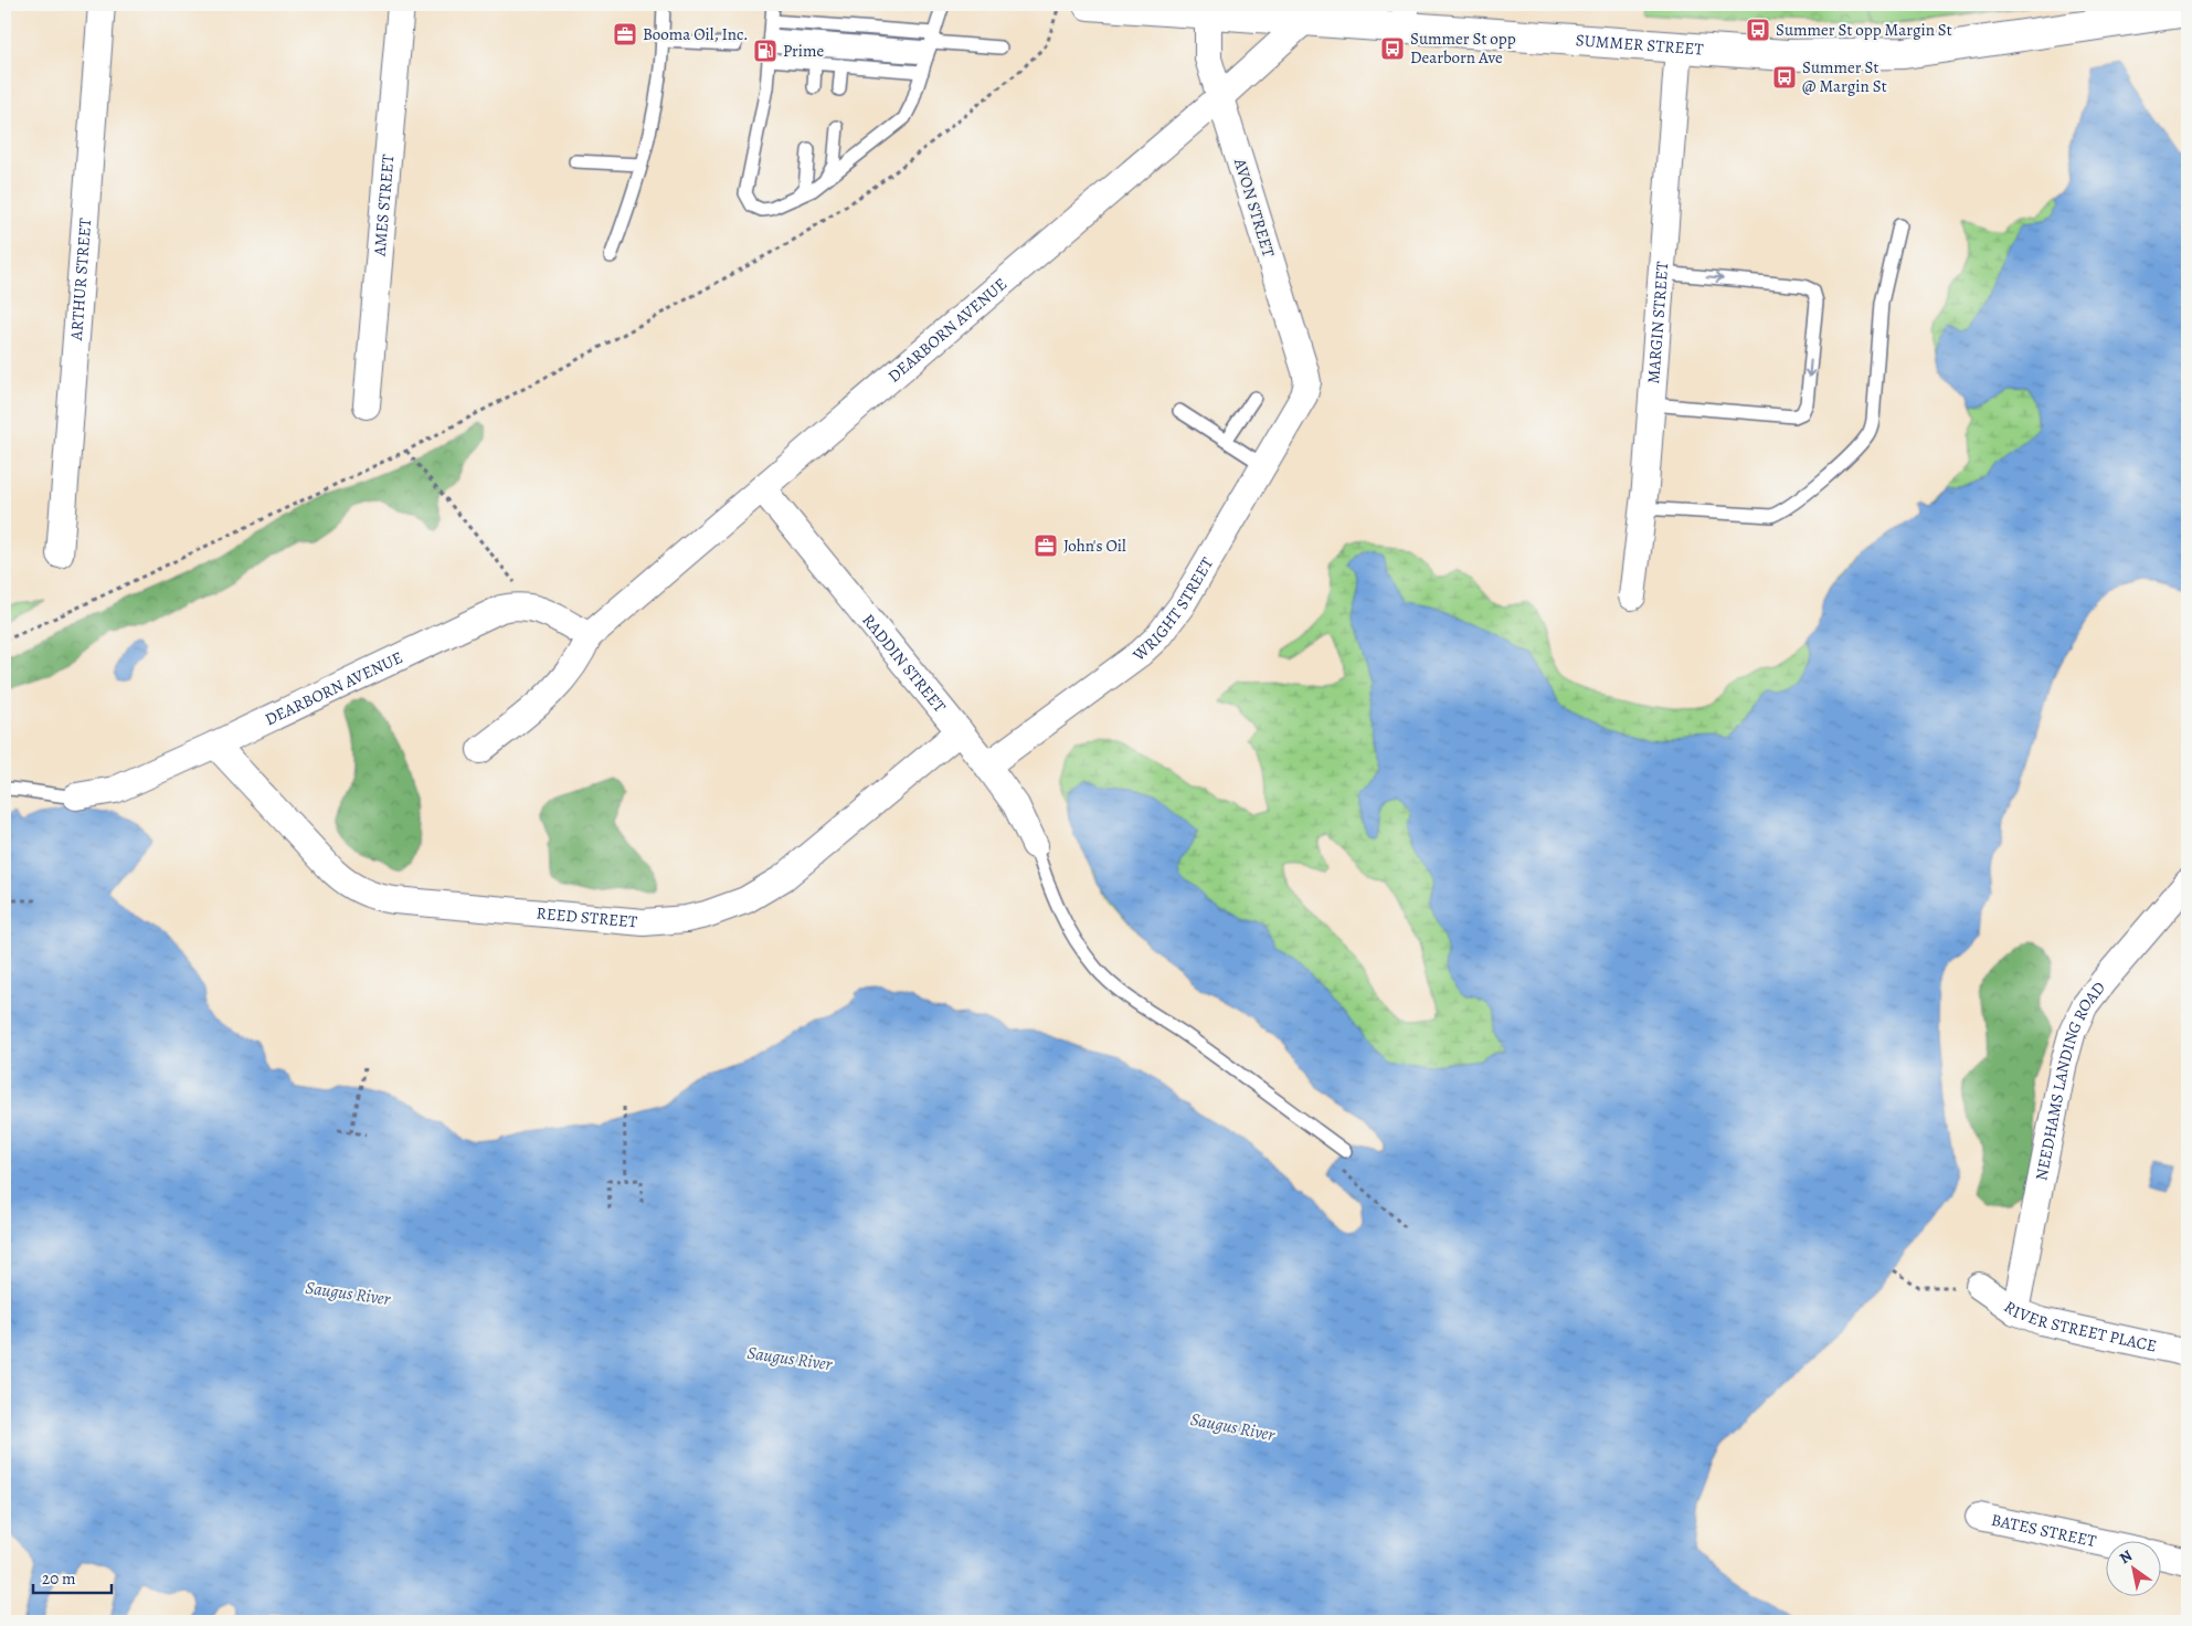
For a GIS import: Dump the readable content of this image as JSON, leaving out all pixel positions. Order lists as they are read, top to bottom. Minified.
{"streets":{"main road":["SUMMER STREET"],"street":["AMES STREET","AVON STREET","ARTHUR STREET","MARGIN STREET","DEARBORN AVENUE","WRIGHT STREET","RADDIN STREET","REED STREET","NEEDHAMS LANDING ROAD","RIVER STREET PLACE","BATES STREET"]},"crossings":[["SUMMER STREET","AVON STREET"],["SUMMER STREET","MARGIN STREET"],["SUMMER STREET","DEARBORN AVENUE"],["AVON STREET","DEARBORN AVENUE"],["AVON STREET","WRIGHT STREET"],["DEARBORN AVENUE","RADDIN STREET"],["DEARBORN AVENUE","REED STREET"],["WRIGHT STREET","RADDIN STREET"],["RADDIN STREET","REED STREET"],["NEEDHAMS LANDING ROAD","RIVER STREET PLACE"]],"water":["Saugus River"],"places":{"bus stop":["Summer St opp Margin St","Summer St opp Dearborn Ave","Summer St @ Margin St"],"office":["Booma Oil, Inc.","John's Oil"],"fuel station":["Prime"]},"scale_bar":"20 m","north":"top left"}
